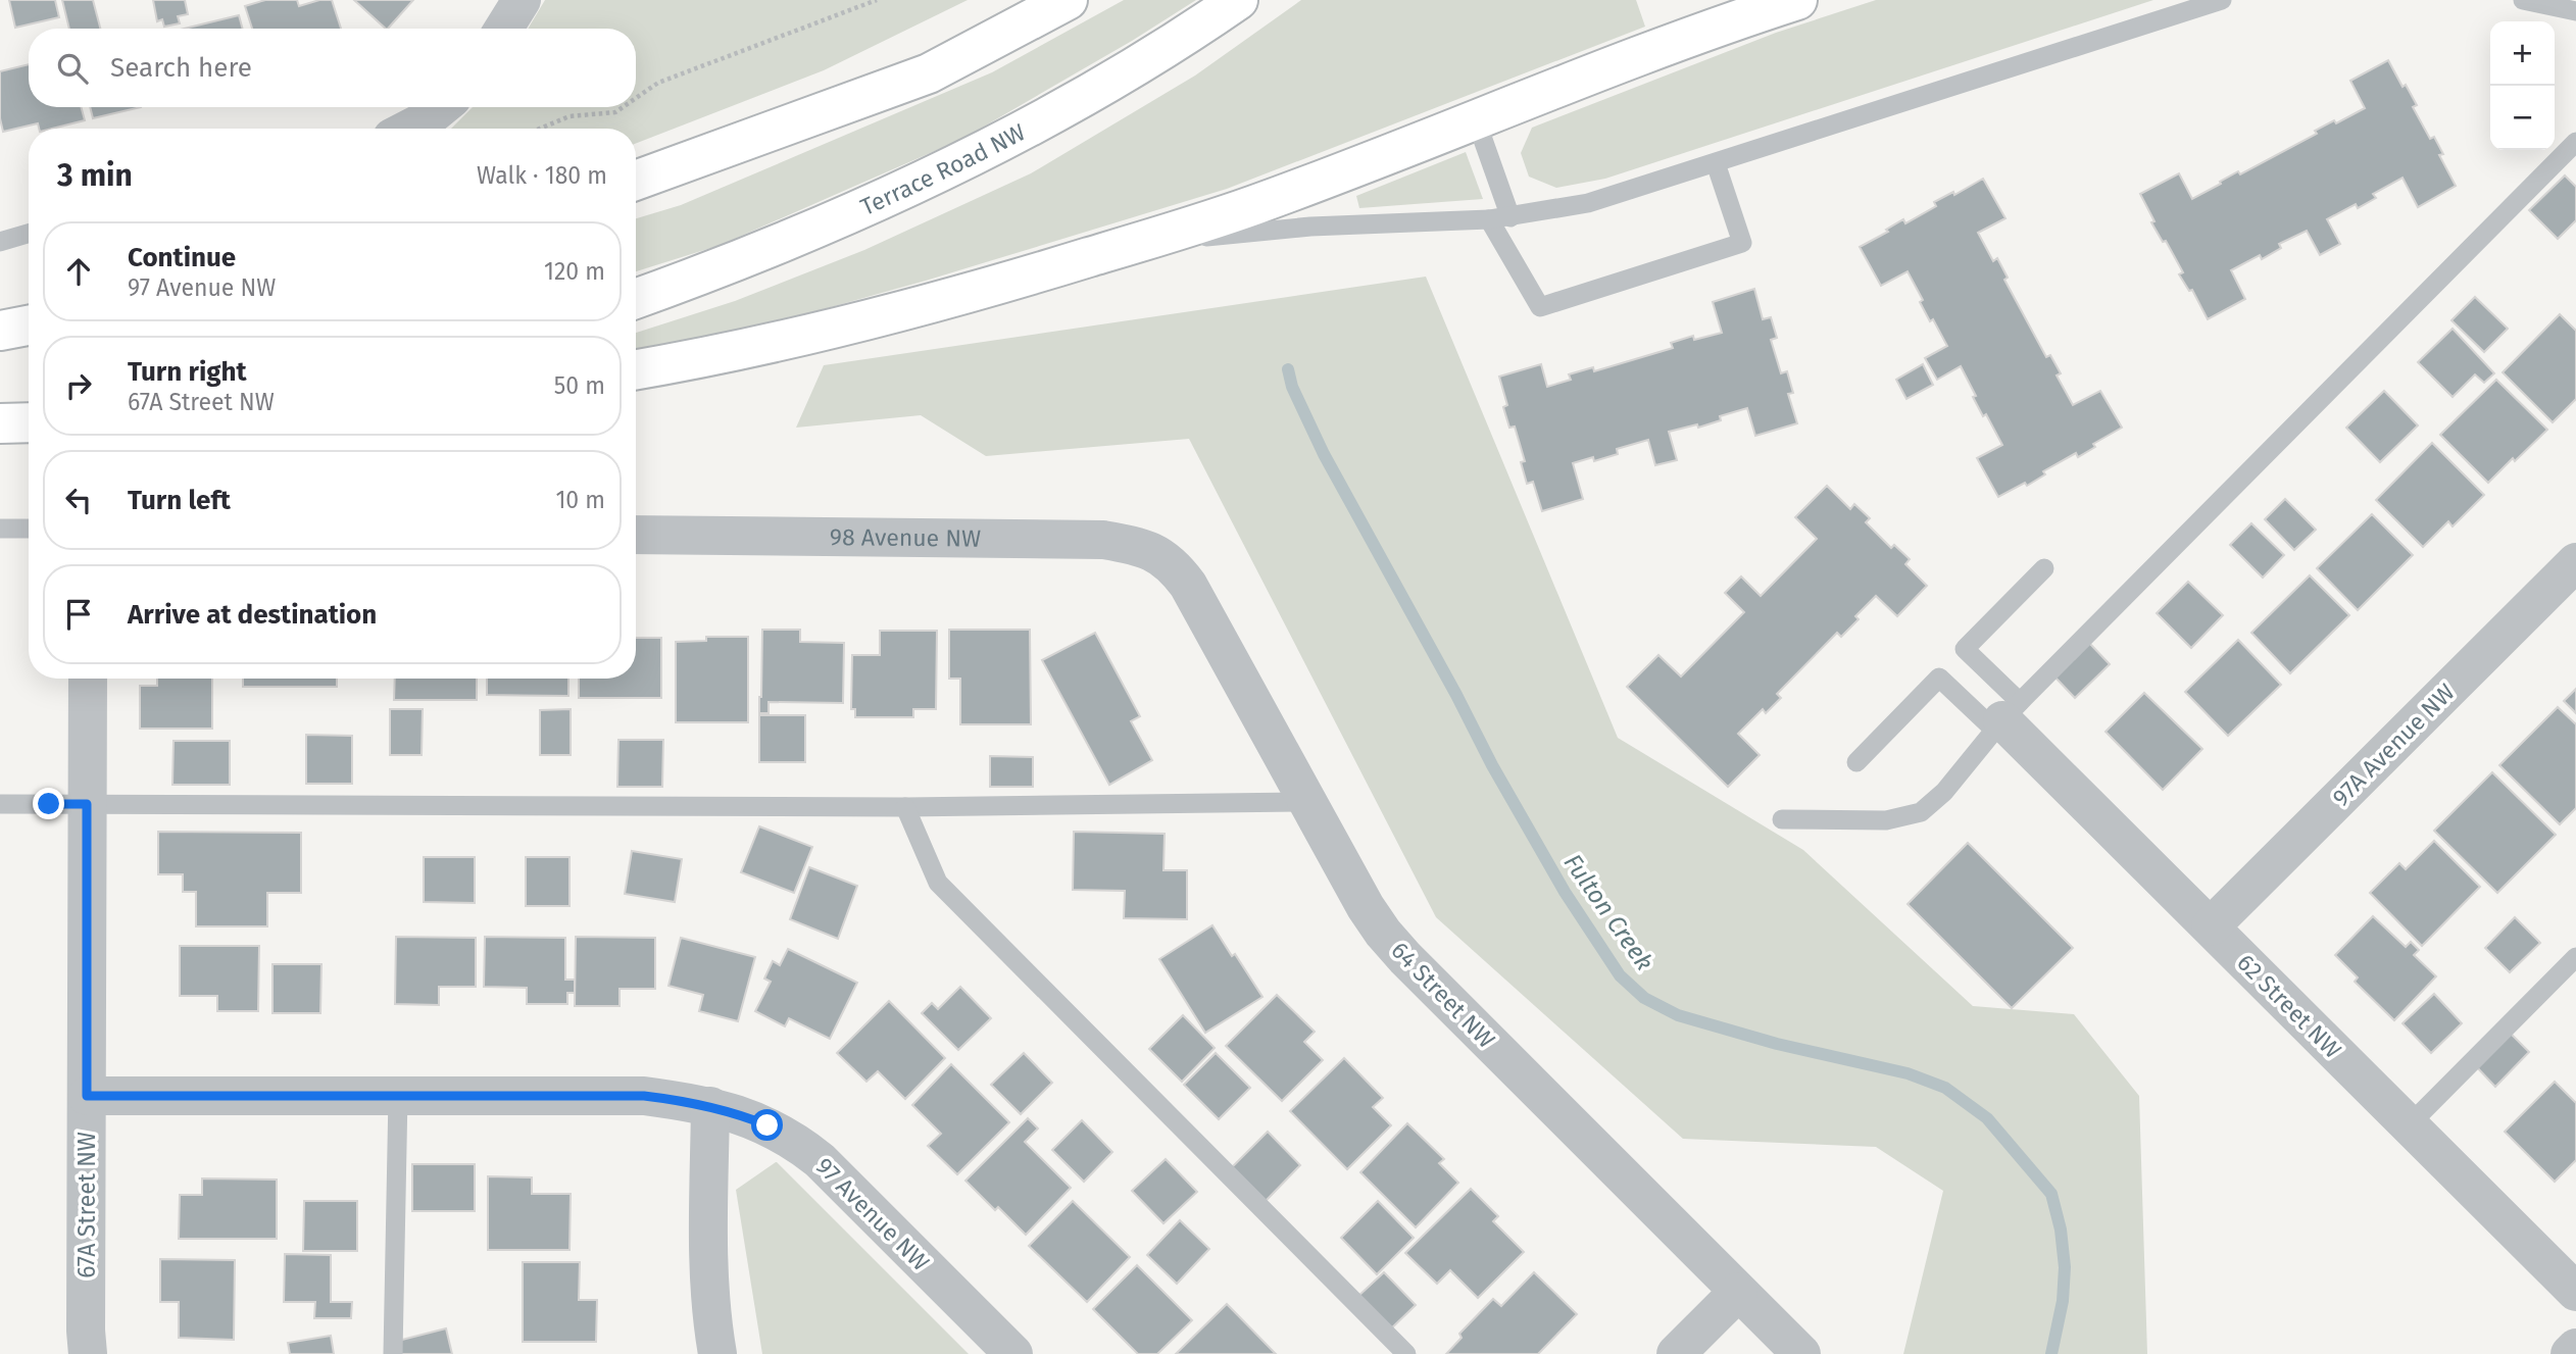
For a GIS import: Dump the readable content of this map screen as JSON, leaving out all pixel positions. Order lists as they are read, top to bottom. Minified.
{"streets":{"main road":["Terrace Road NW"],"street":["98 Avenue NW","97A Avenue NW","64 Street NW","62 Street NW","67A Street NW","97 Avenue NW"]},"crossings":[["98 Avenue NW","64 Street NW"],["97A Avenue NW","62 Street NW"],["67A Street NW","97 Avenue NW"]],"water":["Fulton Creek"],"page":{"map_buttons":["+","−"],"search":"Search here","heading":["3 min","Walk · 180 m"],"list":[["Continue","97 Avenue NW","120 m"],["Turn right","67A Street NW","50 m"],["Turn left","10 m"],"Arrive at destination"]}}
